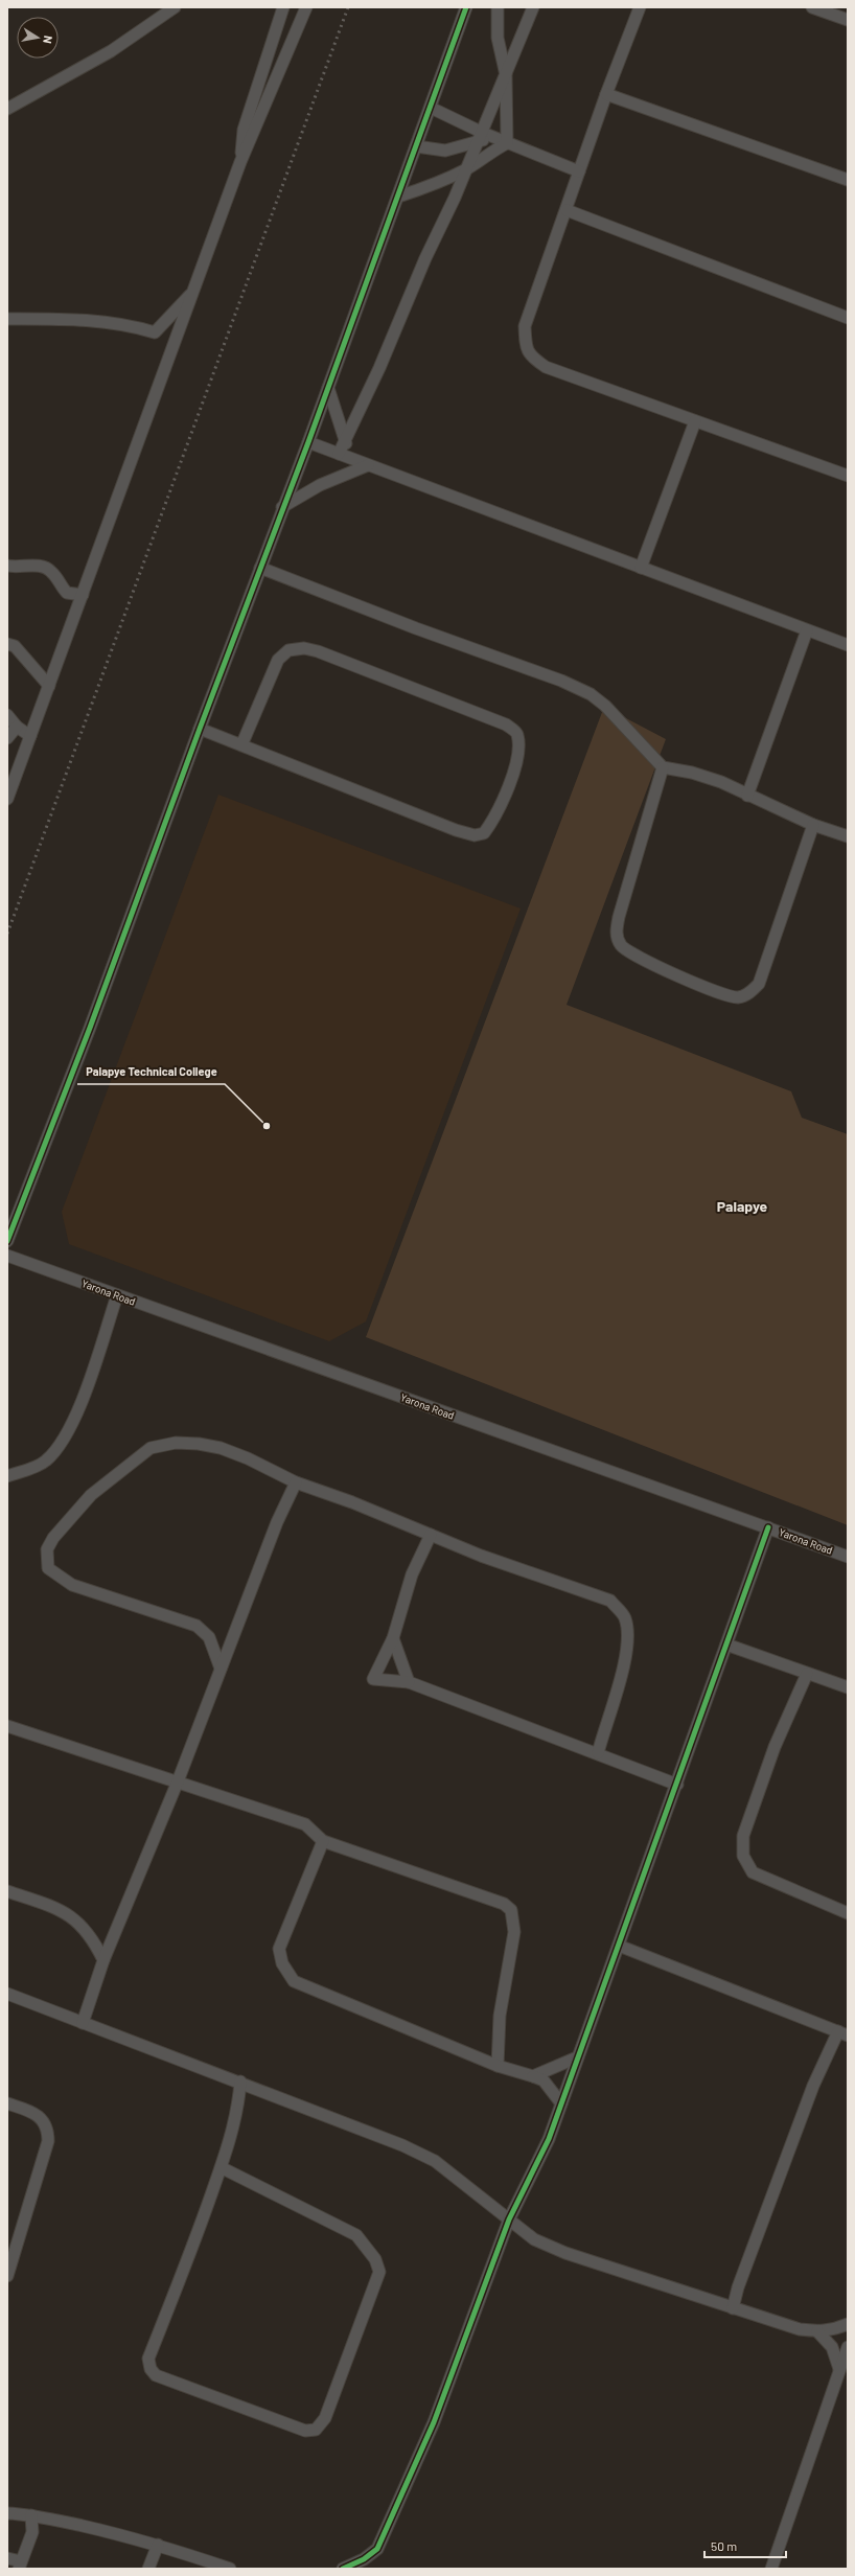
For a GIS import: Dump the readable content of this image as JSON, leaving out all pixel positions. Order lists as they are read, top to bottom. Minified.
{"streets":{"street":["Yarona Road"]},"districts":["Palapye"],"places":["Palapye Technical College"],"scale_bar":"50 m","north":"right"}
